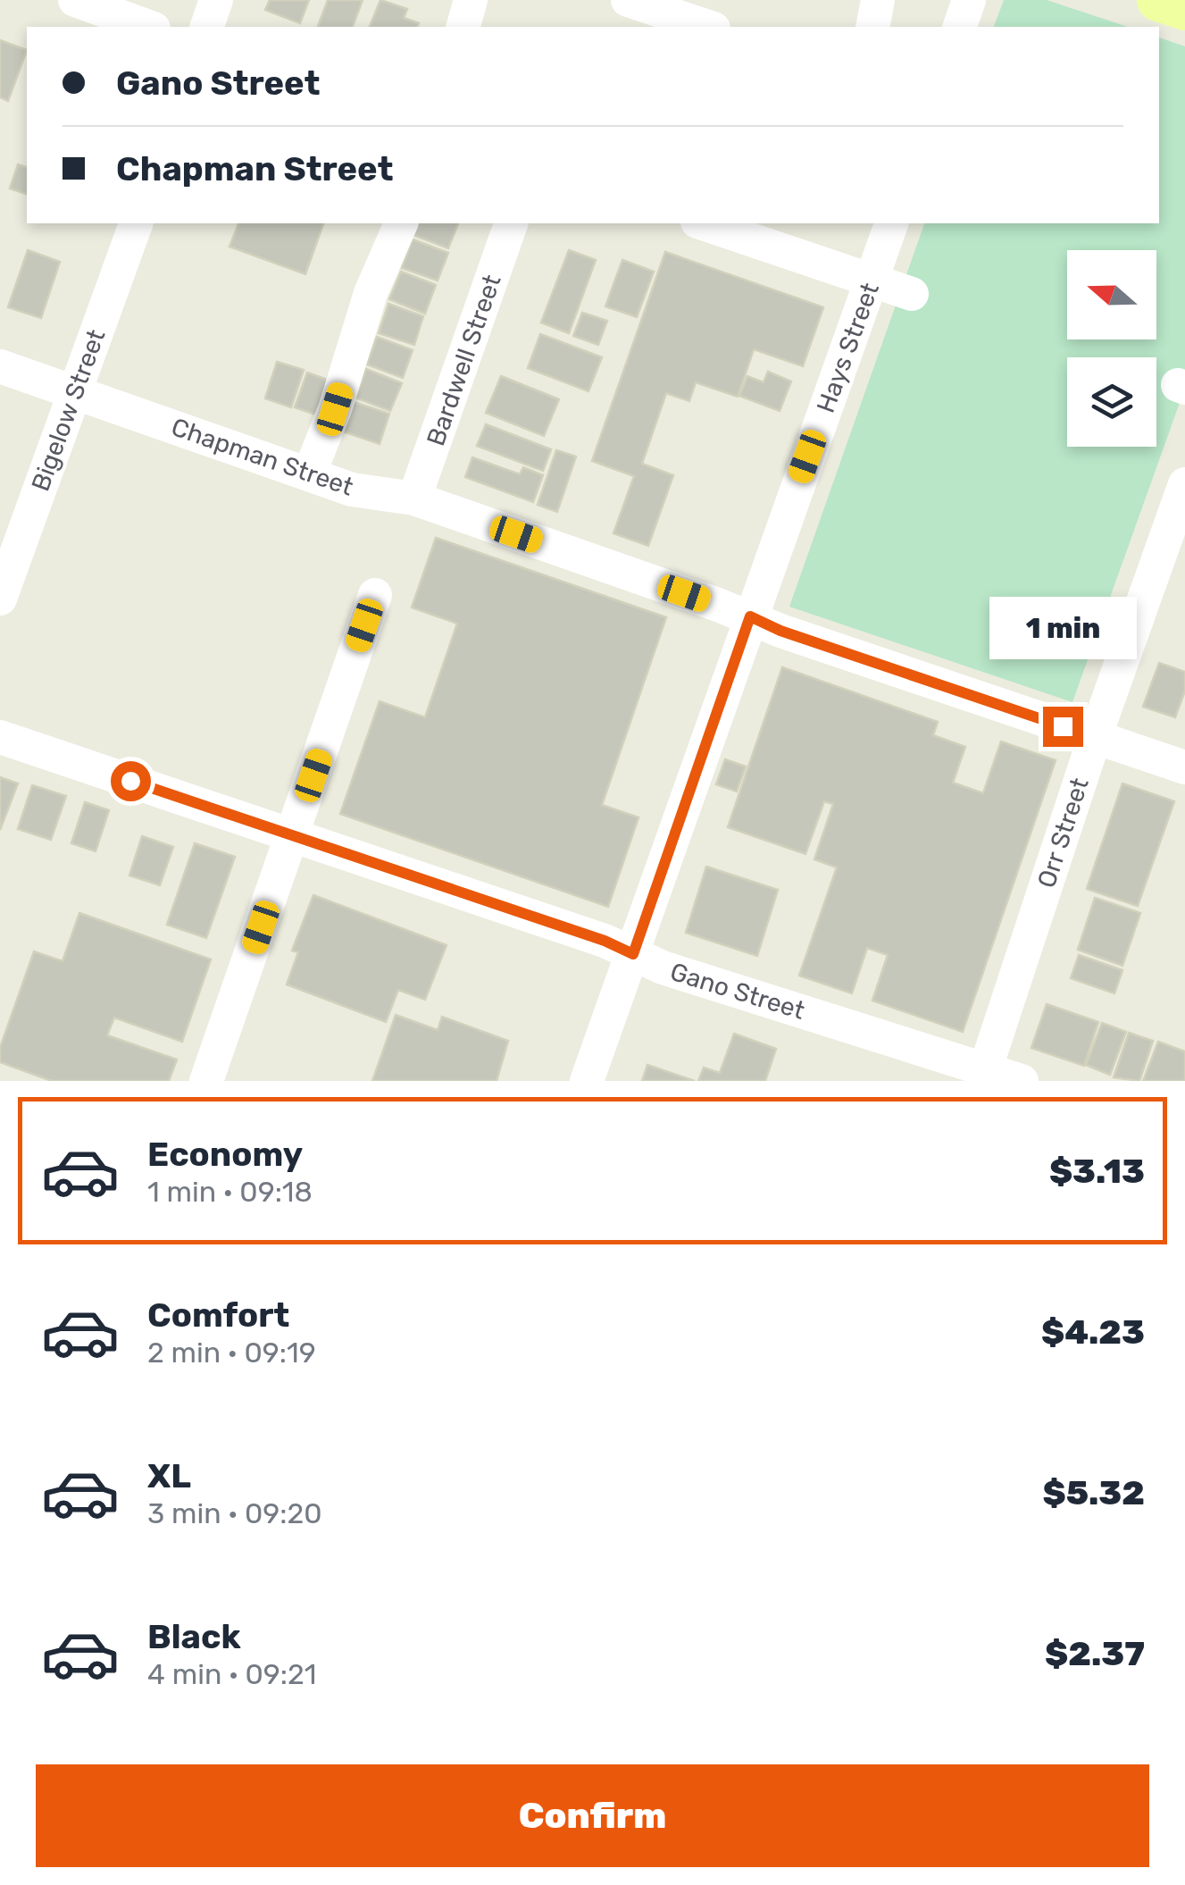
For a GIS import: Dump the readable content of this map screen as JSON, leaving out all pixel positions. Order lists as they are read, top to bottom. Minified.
{"streets":{"street":["Hays Street","Bardwell Street","Bigelow Street","Chapman Street","Orr Street","Gano Street"]},"crossings":[["Hays Street","Chapman Street"],["Hays Street","Gano Street"],["Bardwell Street","Chapman Street"],["Bigelow Street","Chapman Street"],["Chapman Street","Orr Street"],["Orr Street","Gano Street"]],"north":"left","page":{"banner":["Gano Street","Chapman Street"],"bubble":"1 min","list":[{"name":"Economy","note":"1 min · 09:18","value":"$3.13"},{"name":"Comfort","note":"2 min · 09:19","value":"$4.23"},{"name":"XL","note":"3 min · 09:20","value":"$5.32"},{"name":"Black","note":"4 min · 09:21","value":"$2.37"}],"buttons":"Confirm"}}
